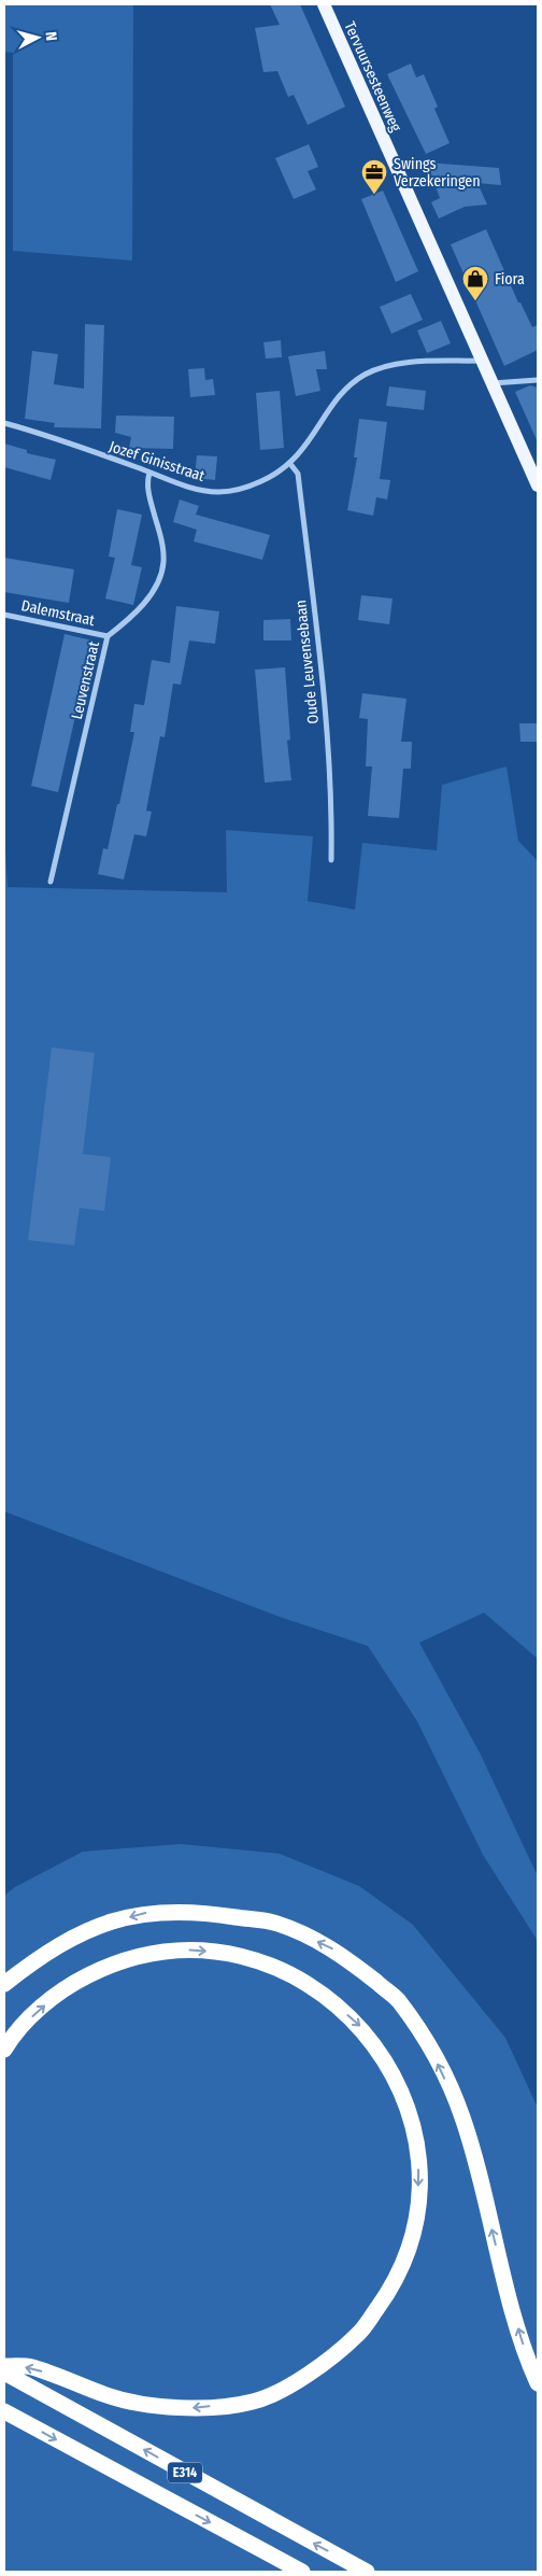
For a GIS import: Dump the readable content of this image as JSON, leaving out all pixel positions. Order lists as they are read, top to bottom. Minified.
{"streets":{"highway":["E314"],"main road":["Tervuursesteenweg"],"street":["Jozef Ginisstraat","Dalemstraat","Oude Leuvensebaan","Leuvenstraat"]},"crossings":[["Tervuursesteenweg","Jozef Ginisstraat"],["Jozef Ginisstraat","Oude Leuvensebaan"],["Jozef Ginisstraat","Leuvenstraat"],["Dalemstraat","Leuvenstraat"]],"places":{"office":["Swings Verzekeringen"],"shop":["Fiora"]},"north":"right"}
